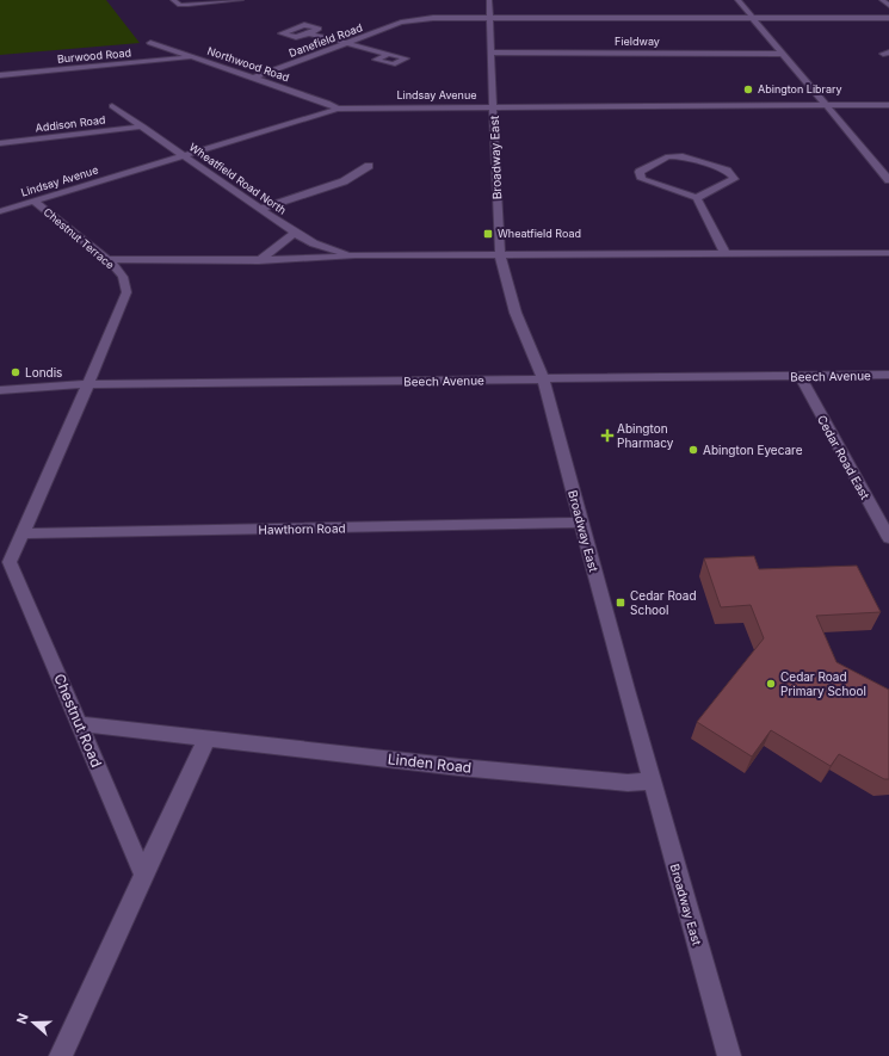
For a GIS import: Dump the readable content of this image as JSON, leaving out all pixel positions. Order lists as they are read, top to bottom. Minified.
{"streets":{"street":["Danefield Road","Fieldway","Burwood Road","Northwood Road","Lindsay Avenue","Addison Road","Broadway East","Wheatfield Road North","Chestnut Terrace","Beech Avenue","Cedar Road East","Hawthorn Road","Chestnut Road","Linden Road"]},"crossings":[["Danefield Road","Northwood Road"],["Danefield Road","Broadway East"],["Fieldway","Broadway East"],["Burwood Road","Northwood Road"],["Northwood Road","Lindsay Avenue"],["Lindsay Avenue","Broadway East"],["Lindsay Avenue","Wheatfield Road North"],["Lindsay Avenue","Chestnut Terrace"],["Addison Road","Wheatfield Road North"],["Broadway East","Beech Avenue"],["Broadway East","Hawthorn Road"],["Broadway East","Linden Road"],["Chestnut Terrace","Beech Avenue"],["Chestnut Terrace","Chestnut Road"],["Beech Avenue","Cedar Road East"],["Beech Avenue","Chestnut Road"],["Hawthorn Road","Chestnut Road"],["Chestnut Road","Linden Road"]],"places":{"other":["Abington Library","Londis","Abington Eyecare","Cedar Road Primary School"],"transit":["Wheatfield Road","Cedar Road School"],"health":["Abington Pharmacy"]},"north":"left"}
